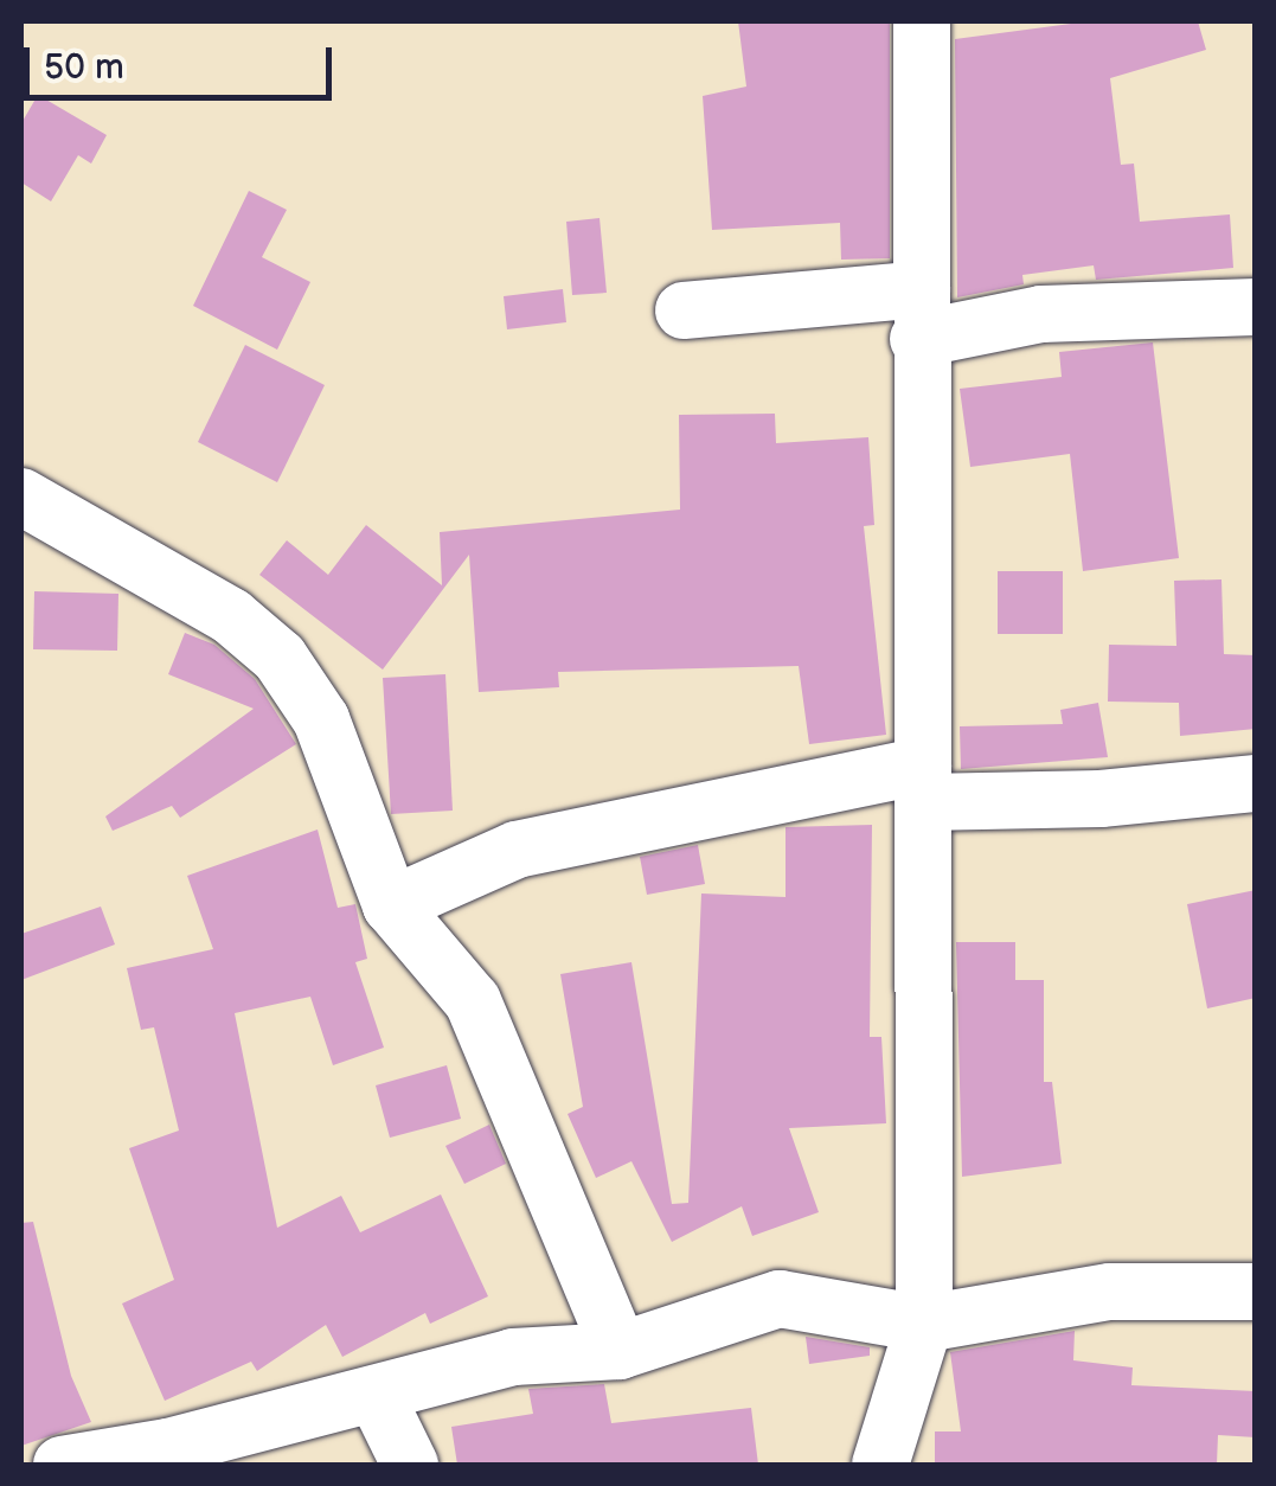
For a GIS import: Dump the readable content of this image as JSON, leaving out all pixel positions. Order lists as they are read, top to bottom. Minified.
{"scale_bar":"50 m"}
